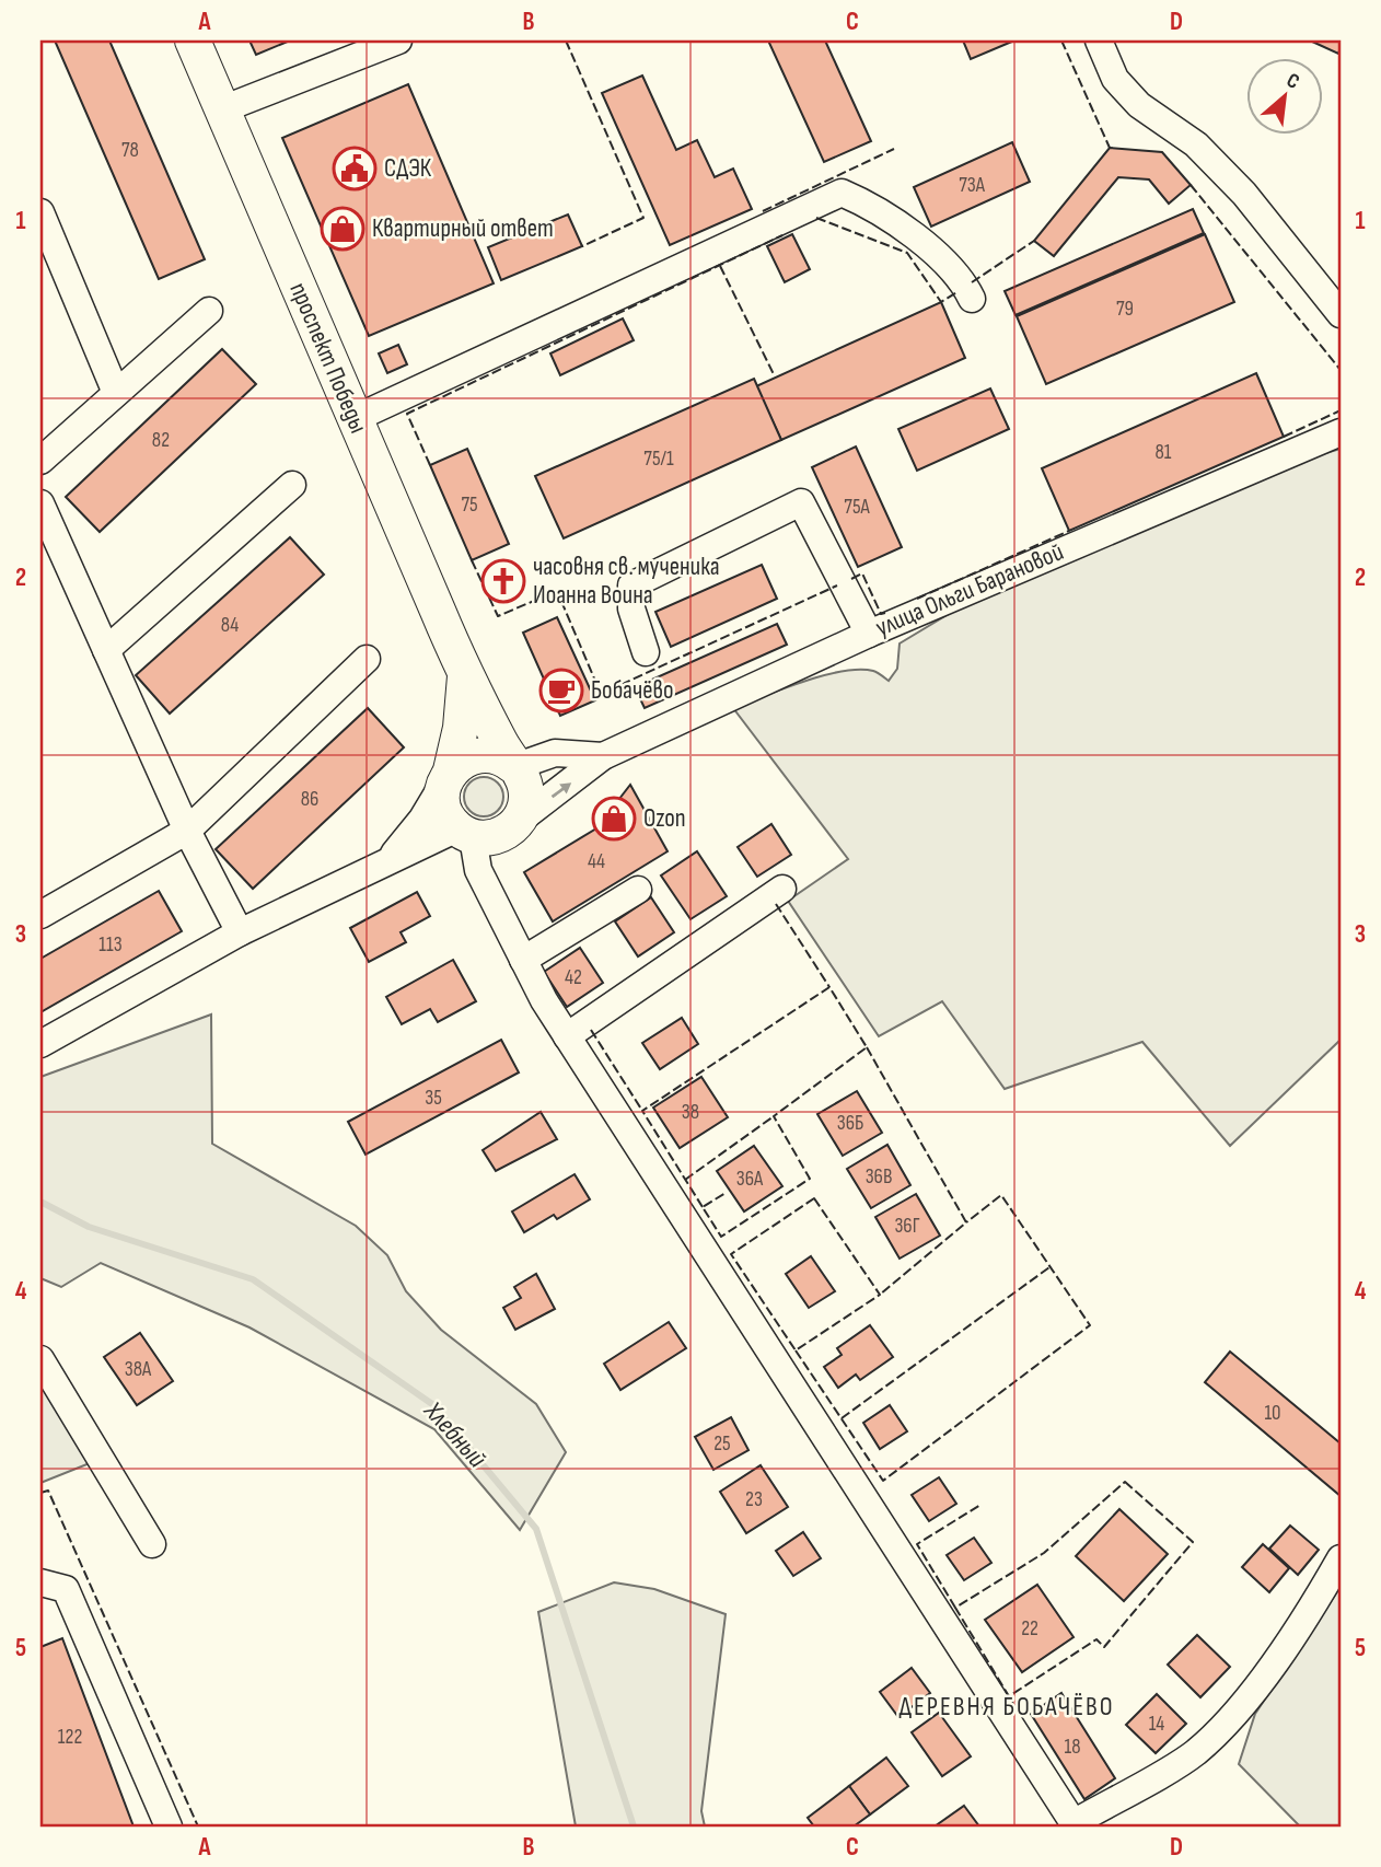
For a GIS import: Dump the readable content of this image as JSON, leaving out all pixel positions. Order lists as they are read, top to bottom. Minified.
{"streets":{"main road":["проспект Победы"],"street":["улица Ольги Барановой"]},"crossings":[["проспект Победы","улица Ольги Барановой"]],"districts":["ДЕРЕВНЯ БОБАЧЁВО"],"water":["Хлебный"],"places":{"public building":["СДЭК"],"shop":["Квартирный ответ","Ozon"],"church":["часовня св. мученика Иоанна Воина"],"cafe":["Бобачёво"]},"house_numbers":["78","73А","79","82","81","75/1","75","75А","84","86","44","113","42","35","38","36Б","36В","36А","36Г","38А","10","25","23","22","14","122","18"],"north":"top right","grid":{"columns":["A","B","C","D"],"rows":["1","2","3","4","5"]}}
